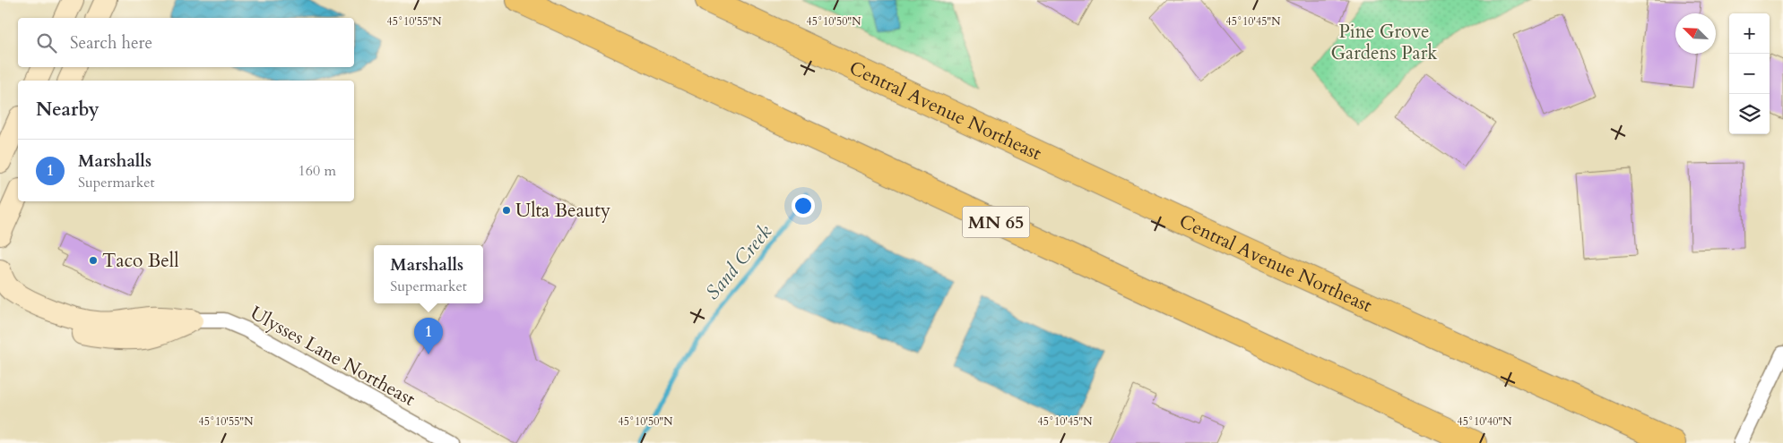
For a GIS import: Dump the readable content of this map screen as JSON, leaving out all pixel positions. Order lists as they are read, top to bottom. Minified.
{"streets":{"highway":["Central Avenue Northeast","MN 65"],"street":["Ulysses Lane Northeast"]},"water":["Sand Creek"],"parks":["Pine Grove Gardens Park"],"places":["Ulta Beauty","Taco Bell"],"north":"top left","page":{"map_buttons":["+","−"],"search":"Search here","heading":"Nearby","list":[{"mark":"1","name":"Marshalls","note":"Supermarket","value":"160 m"}],"popup":["Marshalls","Supermarket"],"pins":"1"},"coordinates":["45°10'55\"N","45°10'45\"N","45°10'50\"N","45°10'40\"N"]}
